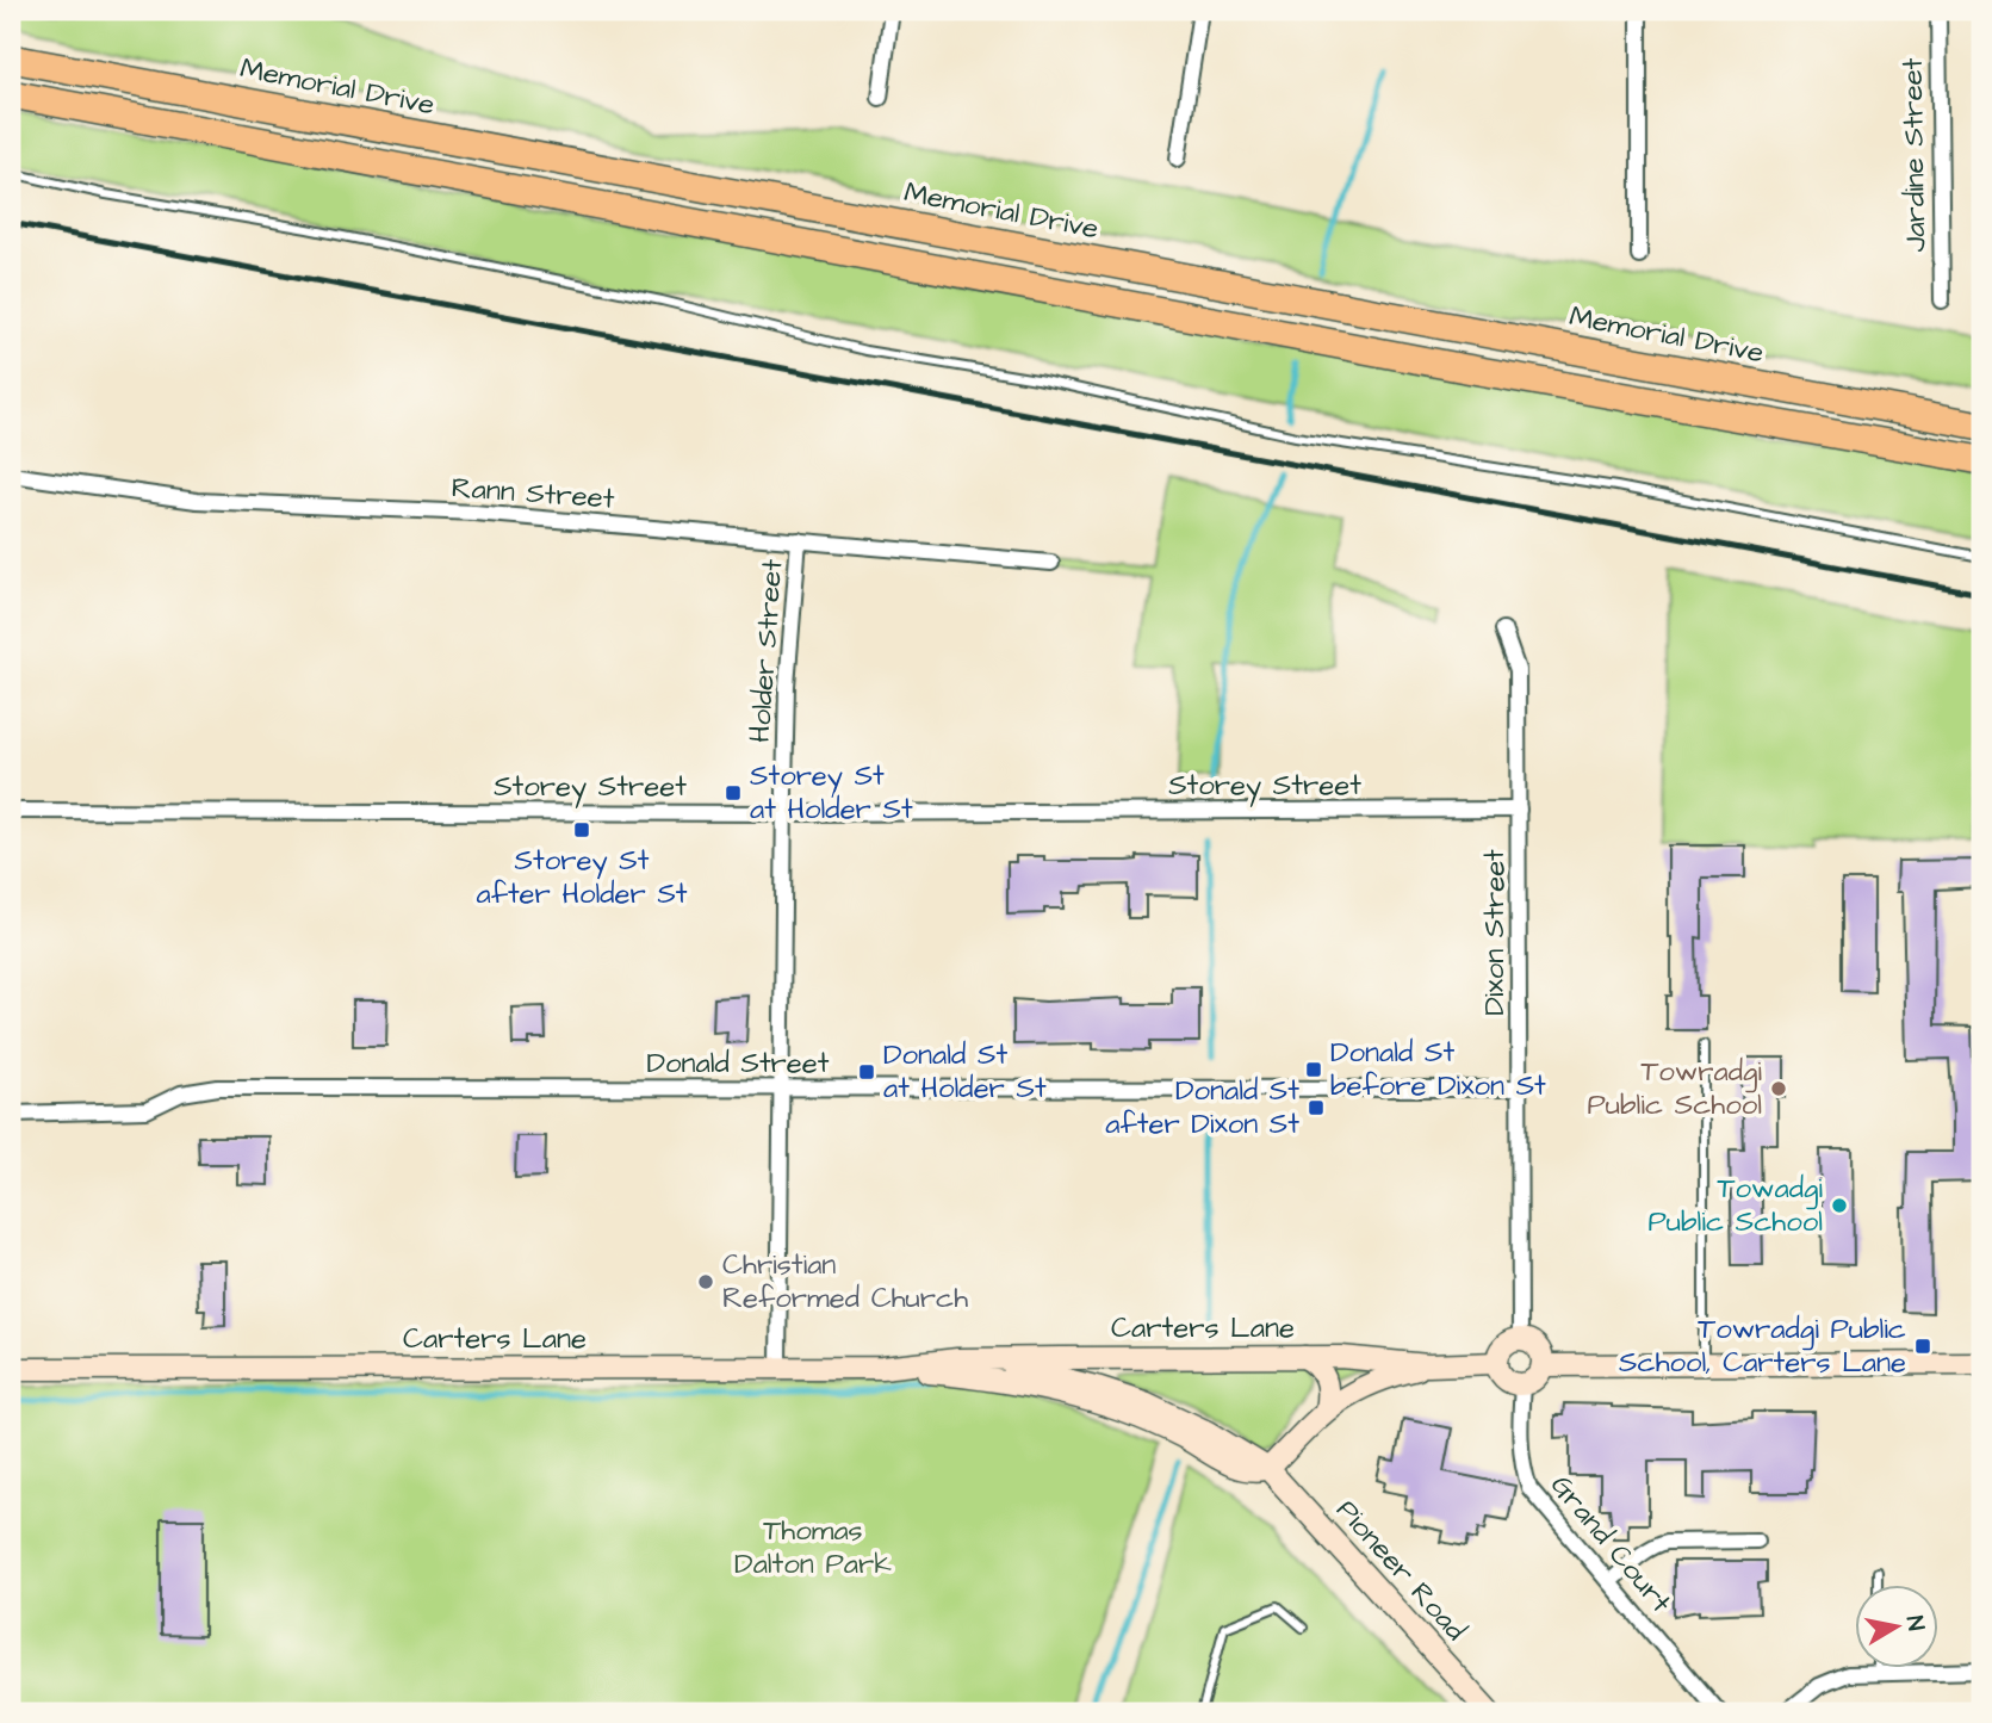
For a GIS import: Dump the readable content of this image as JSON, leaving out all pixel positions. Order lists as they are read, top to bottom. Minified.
{"streets":{"highway":["Memorial Drive"],"main road":["Carters Lane","Pioneer Road"],"street":["Jardine Street","Rann Street","Holder Street","Storey Street","Dixon Street","Donald Street","Grand Court"]},"crossings":[["Rann Street","Holder Street"],["Holder Street","Storey Street"],["Holder Street","Donald Street"],["Holder Street","Carters Lane"],["Storey Street","Dixon Street"],["Dixon Street","Donald Street"],["Dixon Street","Carters Lane"],["Dixon Street","Grand Court"],["Carters Lane","Grand Court"],["Carters Lane","Pioneer Road"]],"parks":["Thomas Dalton Park"],"places":{"transit":["Storey St at Holder St","Storey St after Holder St","Donald St before Dixon St","Donald St at Holder St","Donald St after Dixon St","Towradgi Public School, Carters Lane"],"other":["Towradgi Public School","Towadgi Public School","Christian Reformed Church"]},"north":"right"}
